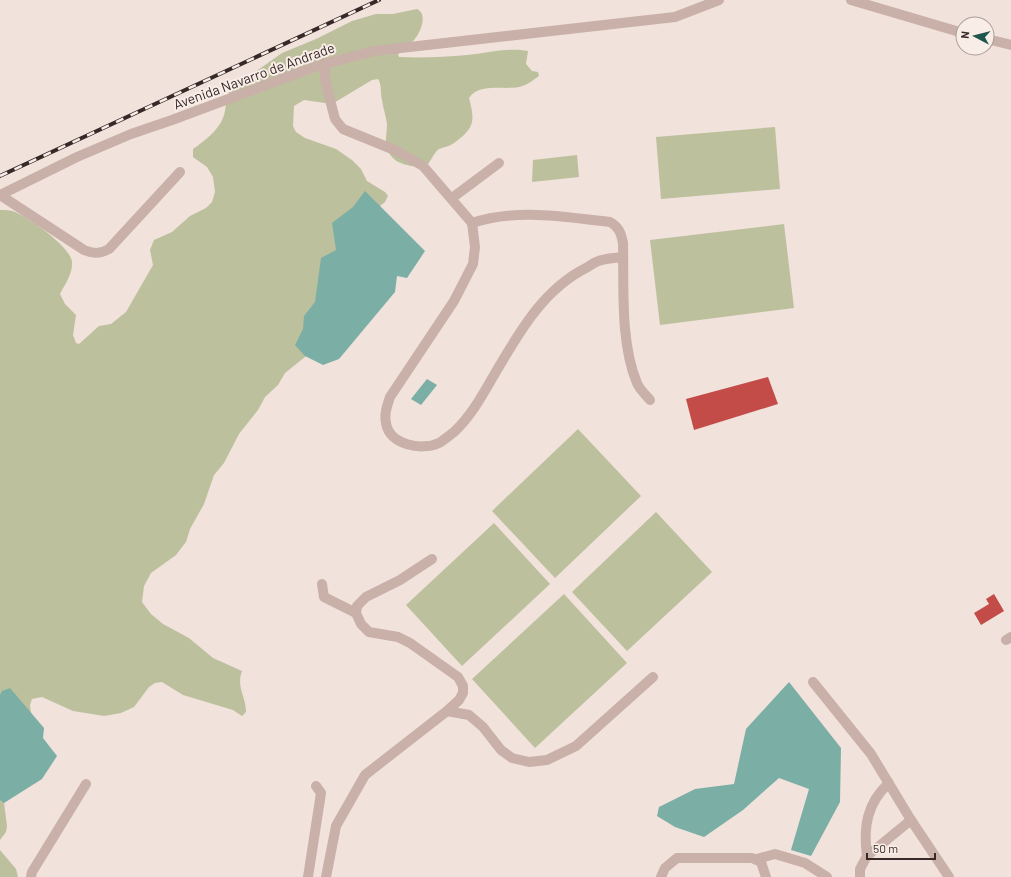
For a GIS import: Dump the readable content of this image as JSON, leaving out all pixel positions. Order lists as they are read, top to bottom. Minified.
{"streets":{"street":["Avenida Navarro de Andrade"]},"scale_bar":"50 m","north":"left"}
